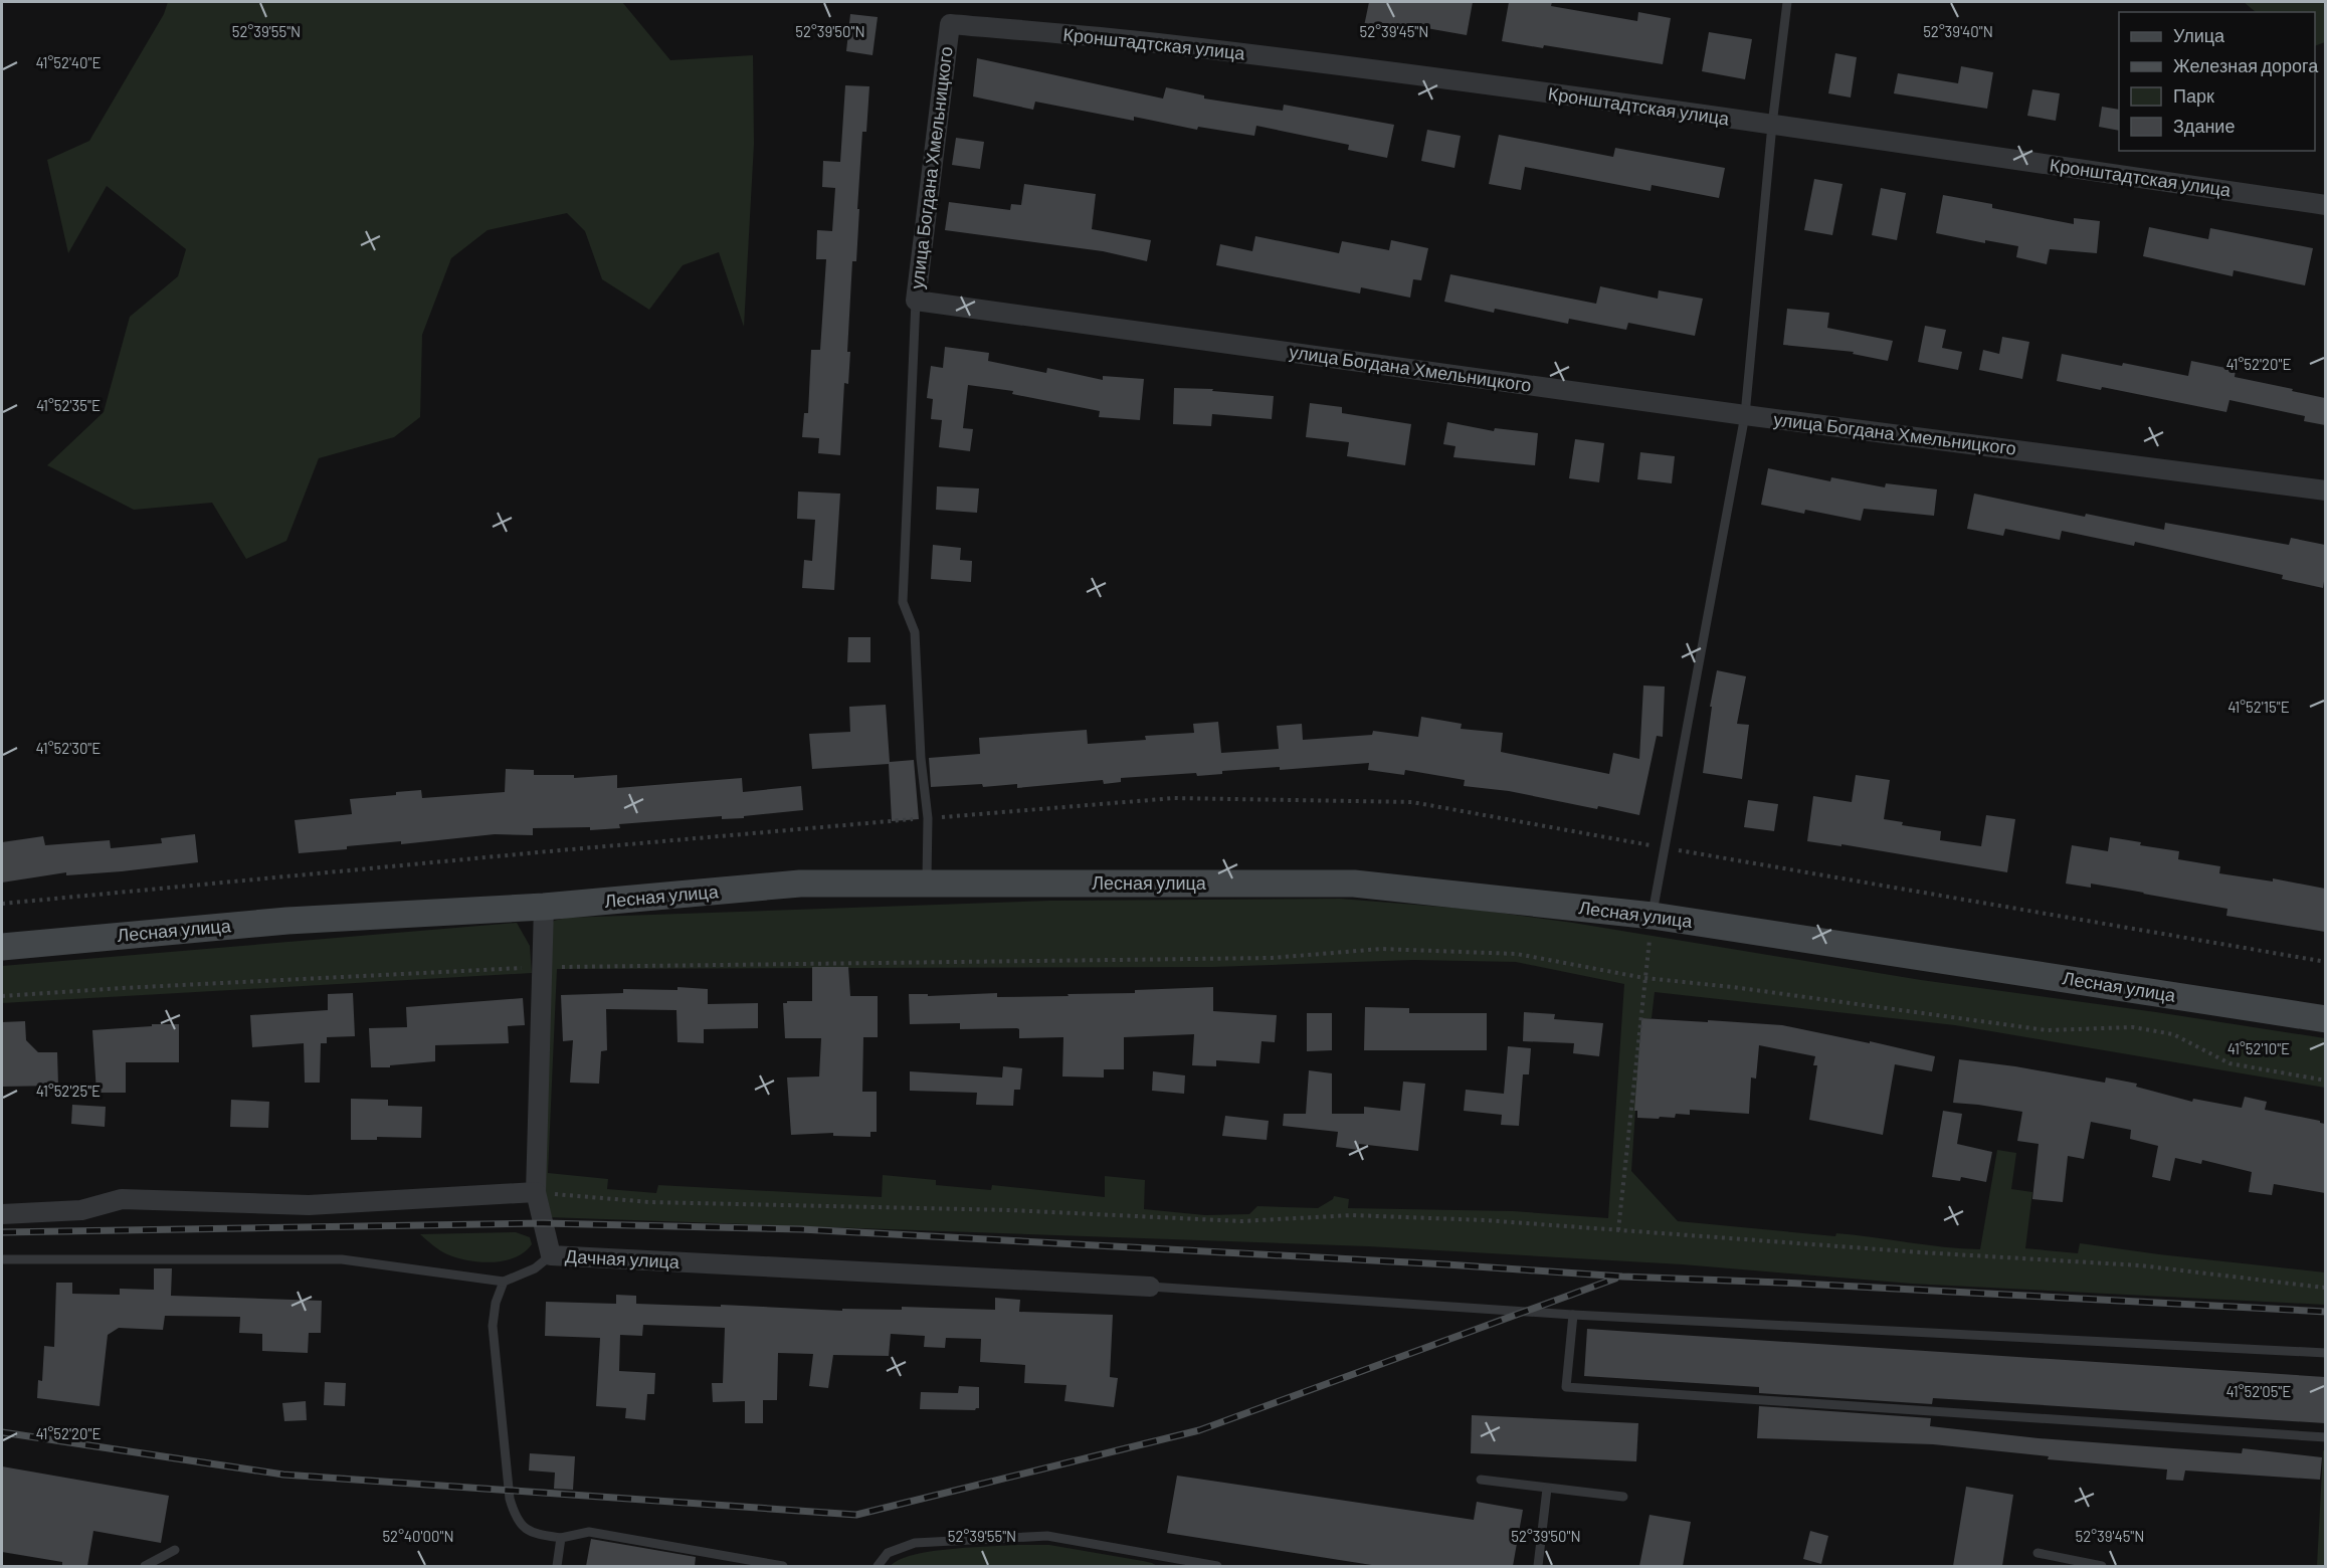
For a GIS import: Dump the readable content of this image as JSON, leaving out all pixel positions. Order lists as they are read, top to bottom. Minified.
{"streets":{"street":["Кронштадтская улица","улица Богдана Хмельницкого","Лесная улица","Дачная улица"]},"crossings":[["Кронштадтская улица","улица Богдана Хмельницкого"],["Лесная улица","Дачная улица"]],"legend":["Улица","Железная дорога","Парк","Здание"],"coordinates":["52°39'45\"N","52°39'55\"N","52°39'50\"N","52°39'40\"N","41°52'40\"E","41°52'20\"E","41°52'35\"E","41°52'15\"E","41°52'30\"E","41°52'10\"E","41°52'25\"E","41°52'05\"E","52°40'00\"N"]}
